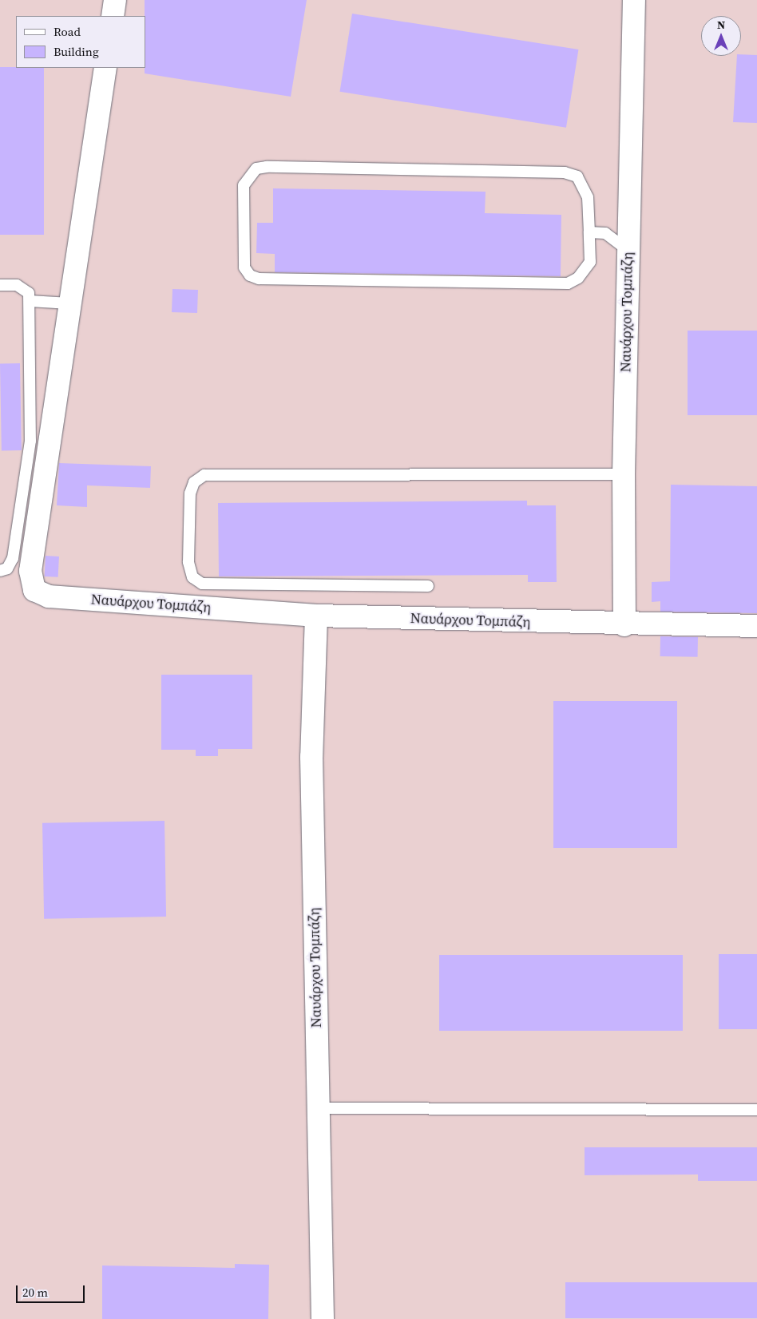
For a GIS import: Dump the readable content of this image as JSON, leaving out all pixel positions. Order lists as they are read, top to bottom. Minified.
{"streets":{"street":["Ναυάρχου Τομπάζη"]},"legend":["Road","Building"],"scale_bar":"20 m","north":"top"}
